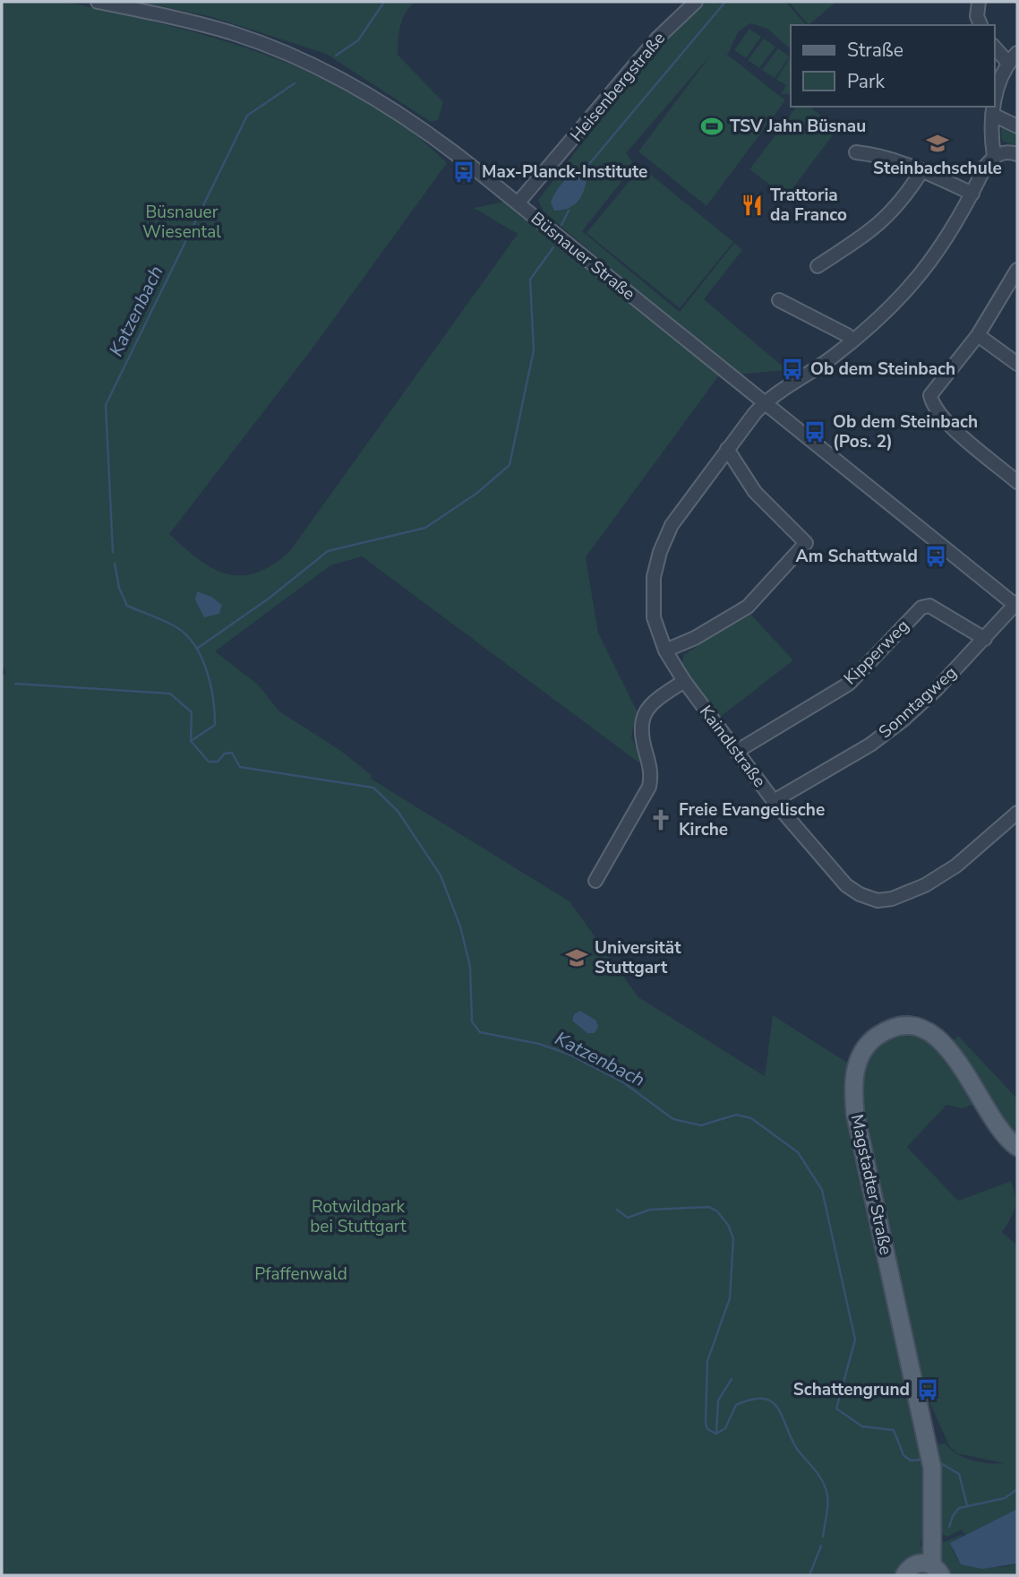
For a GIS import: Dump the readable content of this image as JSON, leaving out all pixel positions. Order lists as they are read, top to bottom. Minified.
{"streets":{"main road":["Magstadter Straße"],"street":["Heisenbergstraße","Büsnauer Straße","Kipperweg","Sonntagweg","Kaindlstraße"]},"crossings":[["Heisenbergstraße","Büsnauer Straße"],["Büsnauer Straße","Sonntagweg"],["Büsnauer Straße","Kaindlstraße"],["Kipperweg","Sonntagweg"],["Kipperweg","Kaindlstraße"],["Sonntagweg","Kaindlstraße"]],"water":["Katzenbach"],"parks":["Büsnauer Wiesental","Rotwildpark bei Stuttgart","Pfaffenwald"],"places":{"sports":["TSV Jahn Büsnau"],"school or university":["Steinbachschule","Universität Stuttgart"],"bus stop":["Max-Planck-Institute","Ob dem Steinbach","Ob dem Steinbach (Pos. 2)","Am Schattwald","Schattengrund"],"restaurant":["Trattoria da Franco"],"church":["Freie Evangelische Kirche"]},"legend":["Straße","Park"]}
